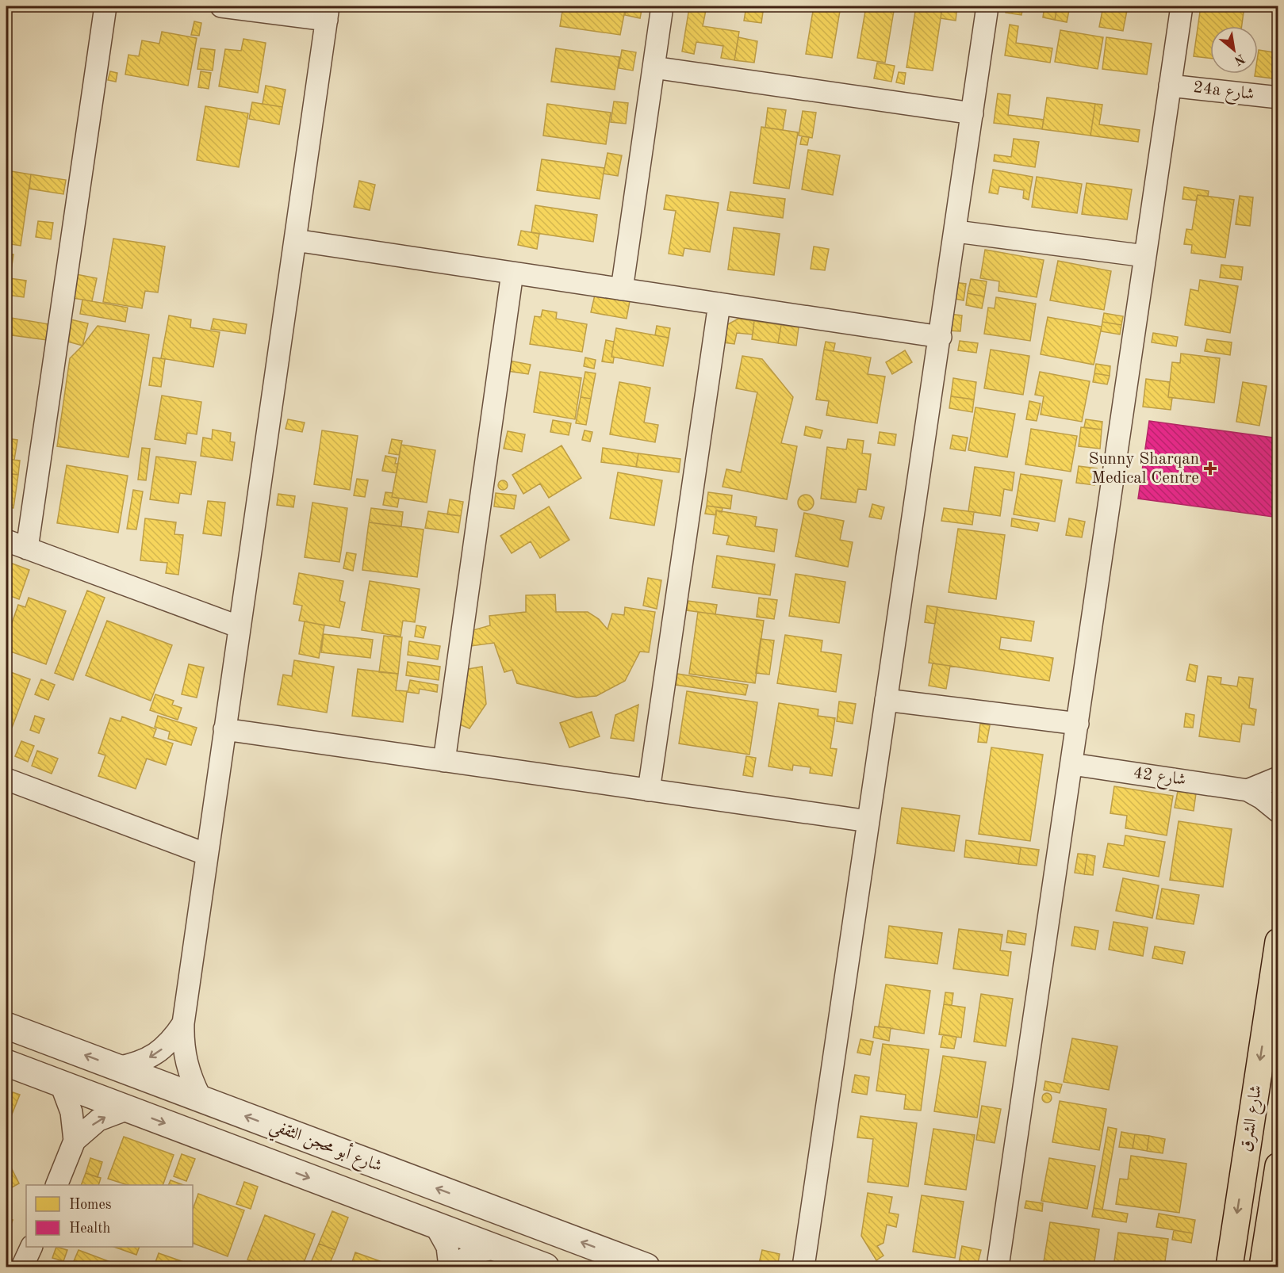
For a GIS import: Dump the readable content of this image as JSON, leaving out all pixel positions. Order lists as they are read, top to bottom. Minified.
{"streets":{"main road":["شارع الشرق"],"street":["24a شارع","شارع 42","شارع أبو محجن الثقفي"]},"places":{"health":["Sunny Sharqan Medical Centre"]},"legend":["Homes","Health"],"north":"bottom right"}
